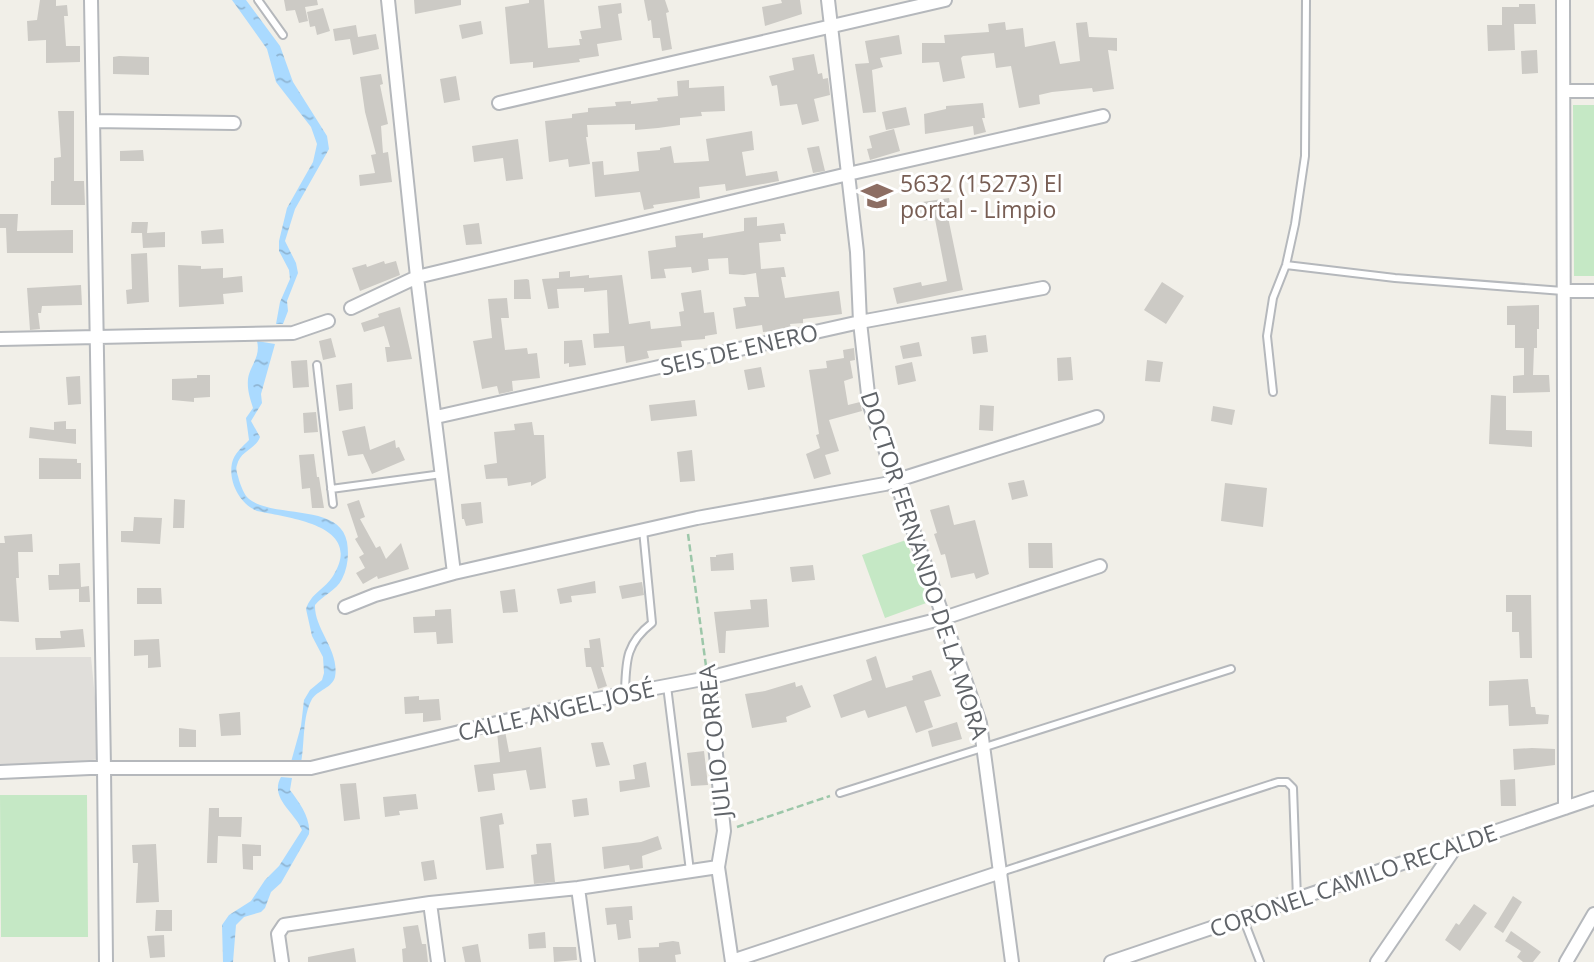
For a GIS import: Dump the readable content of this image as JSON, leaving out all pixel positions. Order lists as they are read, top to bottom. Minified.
{"streets":{"street":["SEIS DE ENERO","DOCTOR FERNANDO DE LA MORA","CALLE ANGEL JOSÉ","JULIO CORREA","CORONEL CAMILO RECALDE"]},"crossings":[["SEIS DE ENERO","DOCTOR FERNANDO DE LA MORA"],["DOCTOR FERNANDO DE LA MORA","CALLE ANGEL JOSÉ"],["CALLE ANGEL JOSÉ","JULIO CORREA"]],"places":{"school or university":["5632 (15273) El portal - Limpio"]}}
